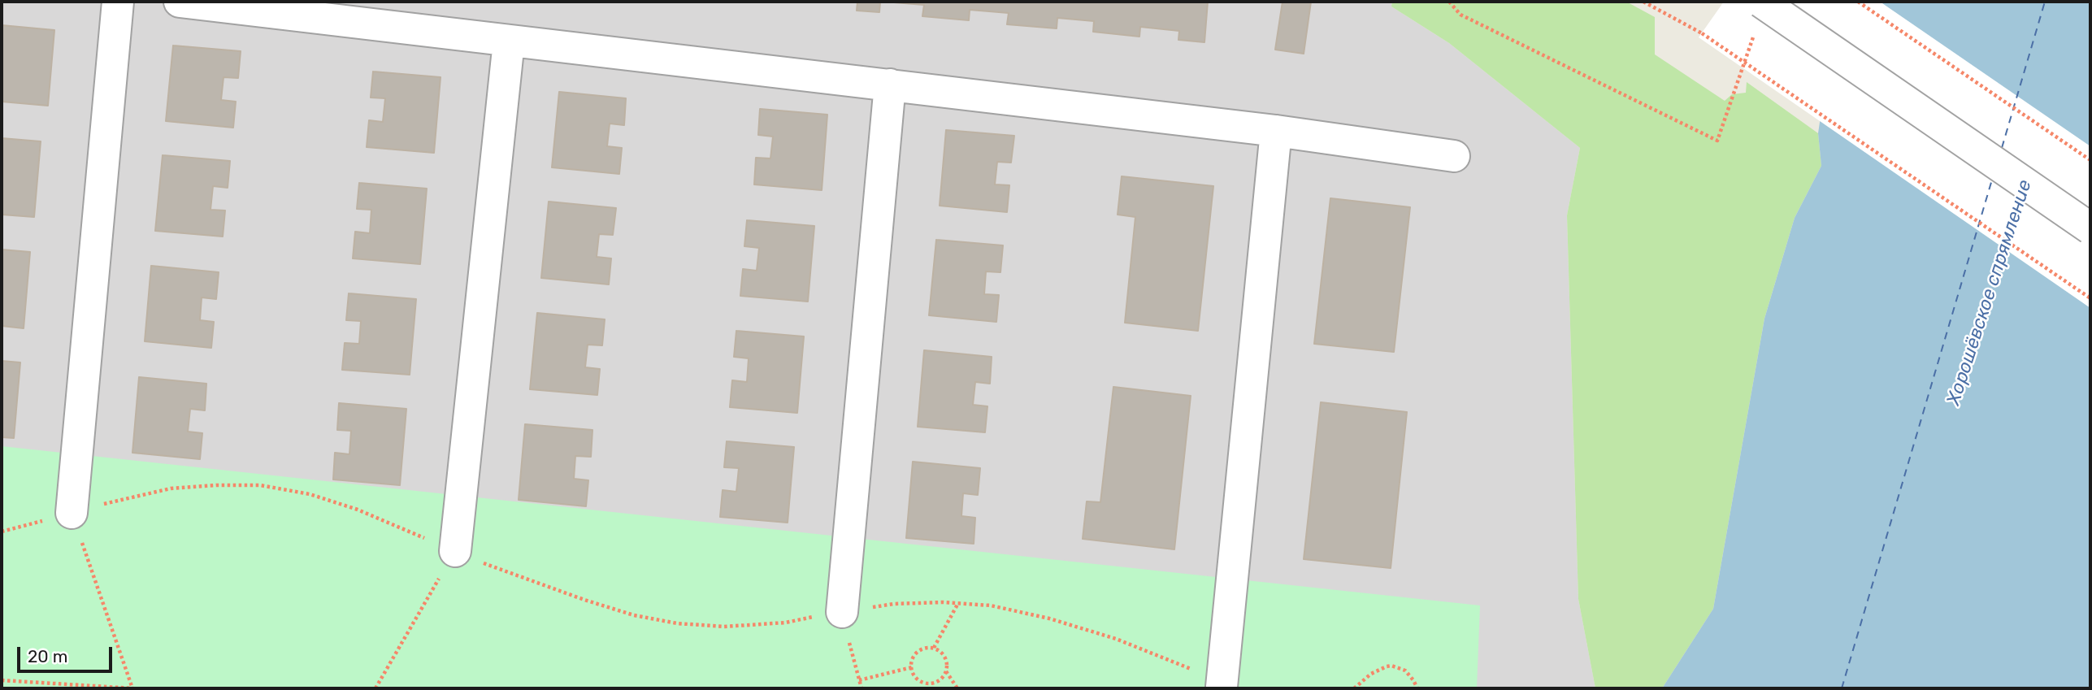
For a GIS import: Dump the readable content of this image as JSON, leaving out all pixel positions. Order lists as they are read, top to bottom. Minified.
{"water":["Хорошёвское спрямление"],"scale_bar":"20 m"}
